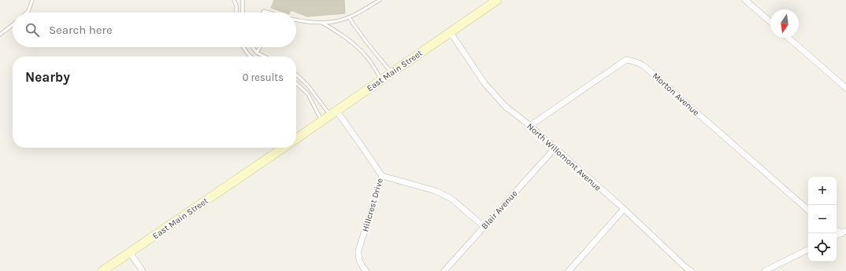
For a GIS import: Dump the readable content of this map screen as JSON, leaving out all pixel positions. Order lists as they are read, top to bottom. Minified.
{"streets":{"street":["East Main Street","Morton Avenue","North Willomont Avenue","Hillcrest Drive","Blair Avenue"]},"crossings":[["East Main Street","North Willomont Avenue"],["East Main Street","Hillcrest Drive"],["Morton Avenue","North Willomont Avenue"],["North Willomont Avenue","Blair Avenue"]],"north":"bottom","page":{"search":"Search here","heading":["Nearby","0 results"],"map_buttons":["+","−"]}}
